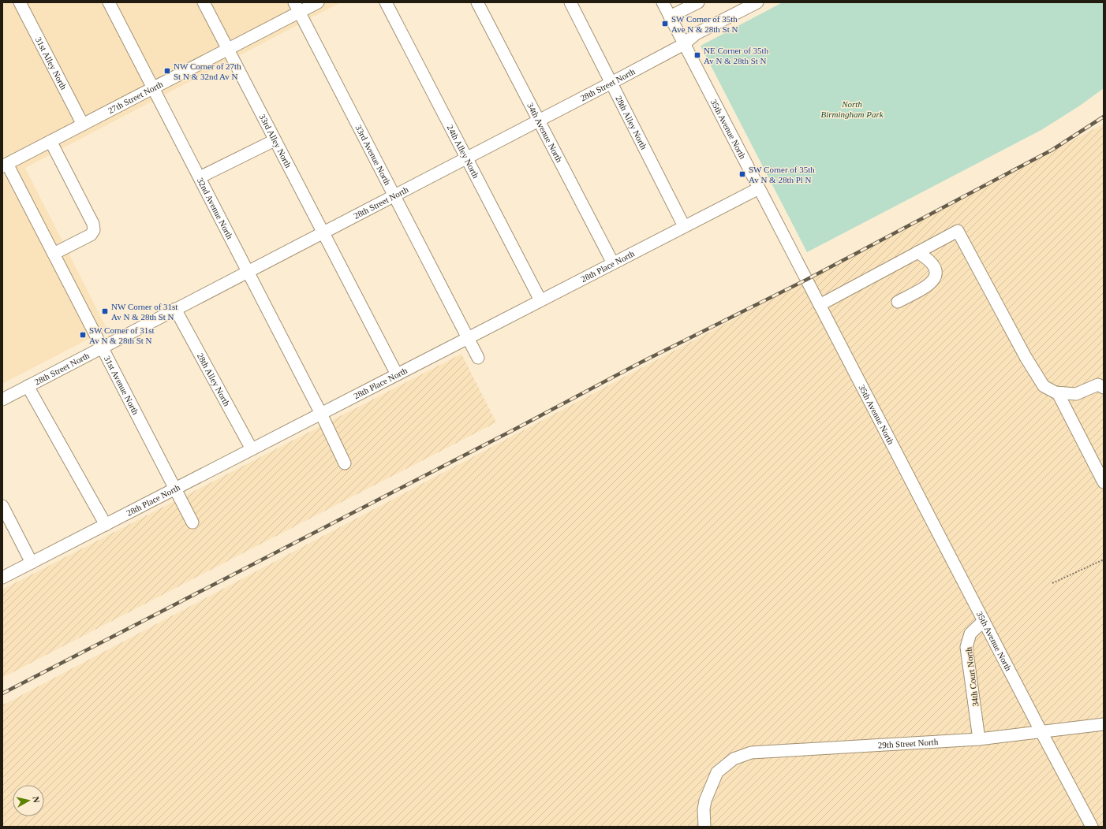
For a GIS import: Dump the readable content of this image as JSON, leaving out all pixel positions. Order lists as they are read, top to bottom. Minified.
{"streets":{"street":["31st Alley North","28th Street North","27th Street North","28th Alley North","35th Avenue North","34th Avenue North","33rd Alley North","24th Alley North","33rd Avenue North","32nd Avenue North","28th Place North","31st Avenue North","34th Court North","29th Street North"]},"crossings":[["31st Alley North","27th Street North"],["28th Street North","28th Alley North"],["28th Street North","35th Avenue North"],["28th Street North","34th Avenue North"],["28th Street North","33rd Alley North"],["28th Street North","24th Alley North"],["28th Street North","33rd Avenue North"],["28th Street North","32nd Avenue North"],["28th Street North","31st Avenue North"],["27th Street North","33rd Alley North"],["27th Street North","33rd Avenue North"],["27th Street North","32nd Avenue North"],["27th Street North","31st Avenue North"],["28th Alley North","28th Place North"],["35th Avenue North","28th Place North"],["35th Avenue North","34th Court North"],["35th Avenue North","29th Street North"],["34th Avenue North","28th Place North"],["24th Alley North","28th Place North"],["33rd Avenue North","28th Place North"],["32nd Avenue North","28th Place North"],["28th Place North","31st Avenue North"],["34th Court North","29th Street North"]],"parks":["North Birmingham Park"],"places":{"transit":["SW Corner of 35th Ave N & 28th St N","NE Corner of 35th Av N & 28th St N","NW Corner of 27th St N & 32nd Av N","SW Corner of 35th Av N & 28th Pl N","NW Corner of 31st Av N & 28th St N","SW Corner of 31st Av N & 28th St N"]},"north":"right"}
